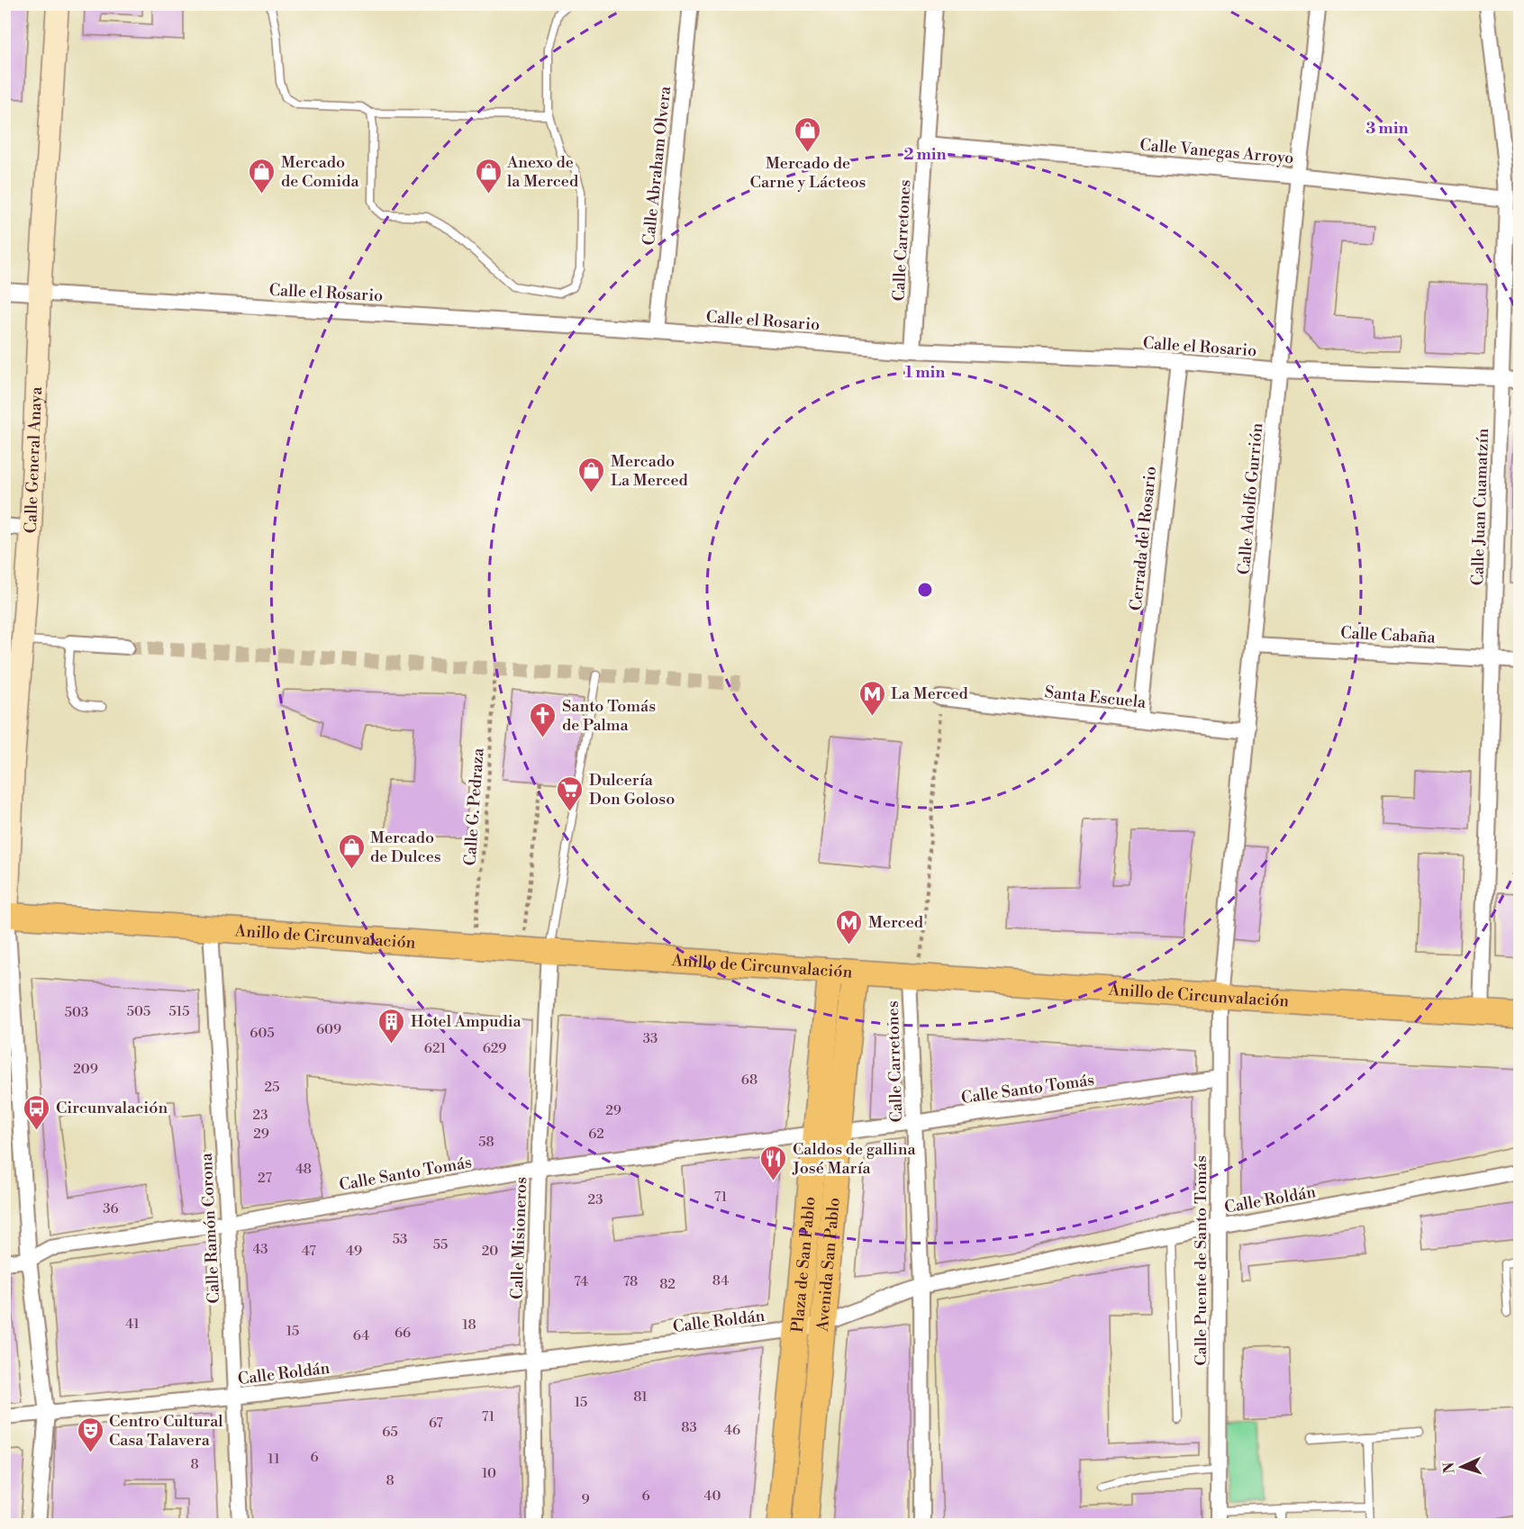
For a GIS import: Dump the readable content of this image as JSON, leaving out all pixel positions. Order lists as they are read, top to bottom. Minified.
{"streets":{"main road":["Anillo de Circunvalación","Plaza de San Pablo","Avenida San Pablo"],"street":["Calle Vanegas Arroyo","Calle Abraham Olvera","Calle Carretones","Calle el Rosario","Calle General Anaya","Calle Adolfo Gurrión","Calle Juan Cuamatzín","Cerrada del Rosario","Calle Cabaña","Santa Escuela","Calle Santo Tomás","Calle Roldán","Calle Ramón Corona","Calle Misioneros","Calle Puente de Santo Tomás"],"path":["Calle G. Pedraza"]},"crossings":[["Calle Vanegas Arroyo","Calle Carretones"],["Calle Vanegas Arroyo","Calle Adolfo Gurrión"],["Calle Vanegas Arroyo","Calle Juan Cuamatzín"],["Calle Abraham Olvera","Calle el Rosario"],["Calle Carretones","Calle el Rosario"],["Calle Carretones","Anillo de Circunvalación"],["Calle Carretones","Calle Santo Tomás"],["Calle Carretones","Calle Roldán"],["Calle el Rosario","Calle General Anaya"],["Calle el Rosario","Calle Adolfo Gurrión"],["Calle el Rosario","Calle Juan Cuamatzín"],["Calle el Rosario","Cerrada del Rosario"],["Calle General Anaya","Anillo de Circunvalación"],["Calle Adolfo Gurrión","Calle Cabaña"],["Calle Adolfo Gurrión","Santa Escuela"],["Calle Adolfo Gurrión","Anillo de Circunvalación"],["Calle Adolfo Gurrión","Calle Puente de Santo Tomás"],["Calle Juan Cuamatzín","Calle Cabaña"],["Calle Juan Cuamatzín","Anillo de Circunvalación"],["Cerrada del Rosario","Santa Escuela"],["Calle G. Pedraza","Anillo de Circunvalación"],["Anillo de Circunvalación","Calle Ramón Corona"],["Anillo de Circunvalación","Calle Misioneros"],["Anillo de Circunvalación","Calle Puente de Santo Tomás"],["Anillo de Circunvalación","Plaza de San Pablo"],["Anillo de Circunvalación","Avenida San Pablo"],["Calle Santo Tomás","Calle Ramón Corona"],["Calle Santo Tomás","Calle Misioneros"],["Calle Santo Tomás","Calle Puente de Santo Tomás"],["Calle Santo Tomás","Plaza de San Pablo"],["Calle Santo Tomás","Avenida San Pablo"],["Calle Roldán","Calle Ramón Corona"],["Calle Roldán","Calle Misioneros"],["Calle Roldán","Calle Puente de Santo Tomás"],["Calle Roldán","Plaza de San Pablo"],["Calle Roldán","Avenida San Pablo"]],"places":{"shop":["Mercado de Carne y Lácteos","Mercado de Comida","Anexo de la Merced","Mercado La Merced","Mercado de Dulces"],"metro station":["La Merced","Merced"],"church":["Santo Tomás de Palma"],"supermarket":["Dulcería Don Goloso"],"building":["Hotel Ampudia"],"bus stop":["Circunvalación"],"restaurant":["Caldos de gallina José María"],"theatre":["Centro Cultural Casa Talavera"]},"house_numbers":["505","515","503","609","605","33","621","629","209","68","25","29","23","29","62","58","48","27","71","23","36","53","55","43","47","49","20","84","74","78","82","41","18","15","66","64","81","15","71","67","83","46","65","6","11","8","10","8","6","40","9"],"north":"left","rings":["3 min","2 min","1 min"]}
